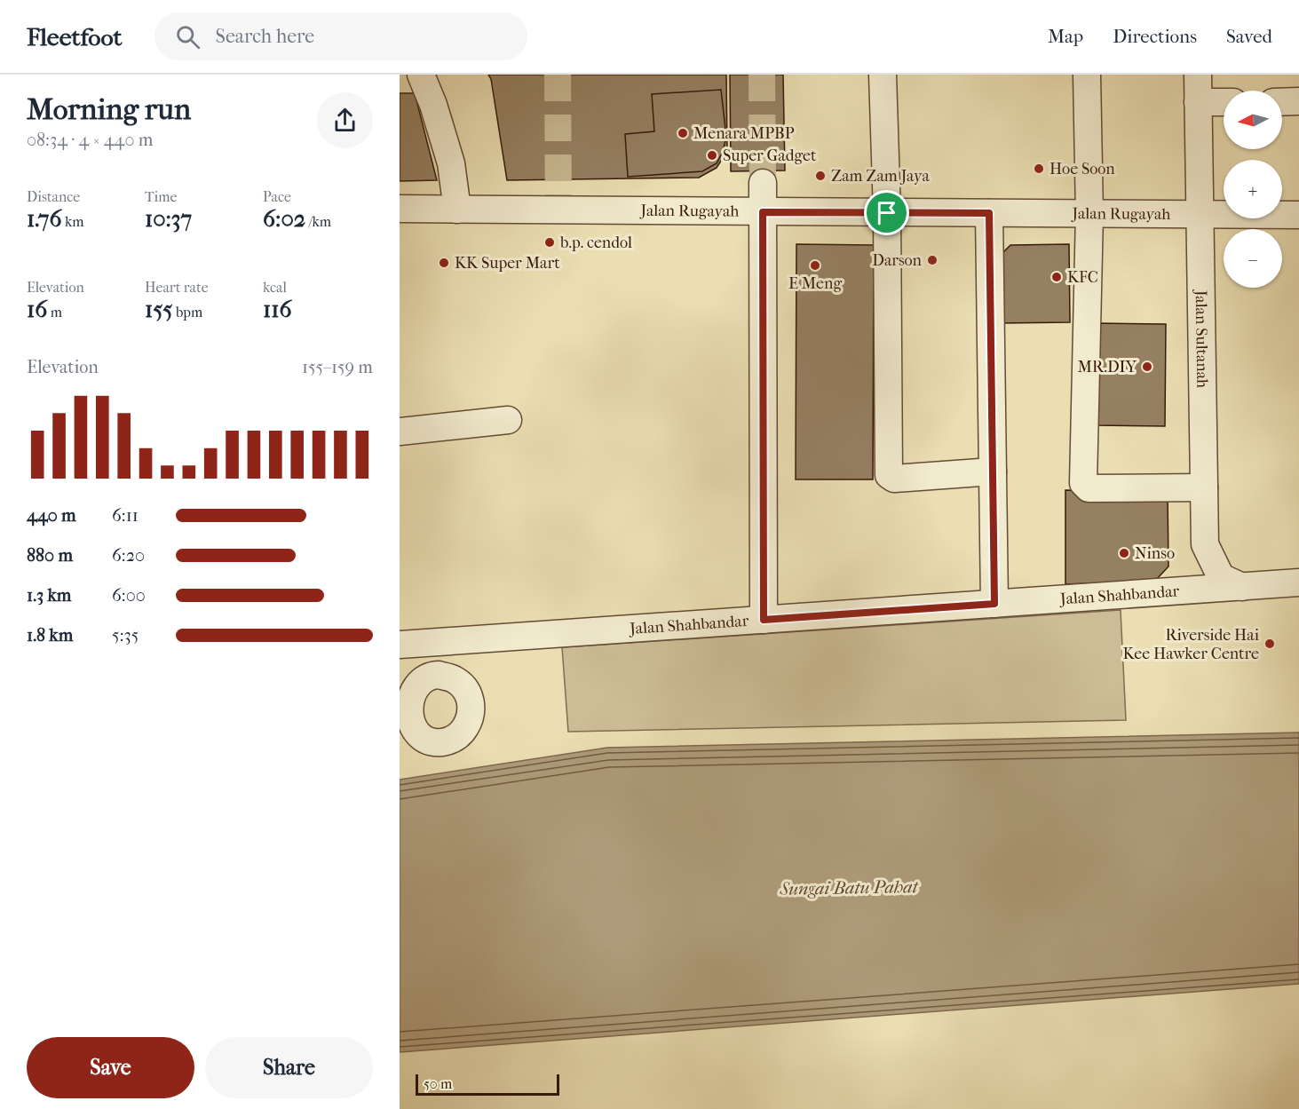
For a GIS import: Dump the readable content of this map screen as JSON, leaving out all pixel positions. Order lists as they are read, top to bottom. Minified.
{"streets":{"street":["Jalan Rugayah","Jalan Sultanah","Jalan Shahbandar"]},"crossings":[["Jalan Rugayah","Jalan Sultanah"],["Jalan Sultanah","Jalan Shahbandar"]],"water":["Sungai Batu Pahat"],"places":["Menara MPBP","Super Gadget","Hoe Soon","Zam Zam Jaya","b.p. cendol","Darson","KK Super Mart","E Meng","KFC","MR.DIY","Ninso","Riverside Hai Kee Hawker Centre"],"scale_bar":"50 m","north":"left","page":{"header":"Fleetfoot","search":"Search here","nav":["Map","Directions","Saved"],"heading":["Morning run","08:34 · 4 × 440 m"],"map_buttons":["+","−"],"stats":[["Distance","1.76 km"],["Time","10:37"],["Pace","6:02 /km"],["Elevation","16 m"],["Heart rate","155 bpm"],["kcal","116"]],"chart":["Elevation","155–159 m"],"list":[{"name":"440 m","note":"6:11"},{"name":"880 m","note":"6:20"},{"name":"1.3 km","note":"6:00"},{"name":"1.8 km","note":"5:35"}],"buttons":["Save","Share"],"scale":"50 m"}}
